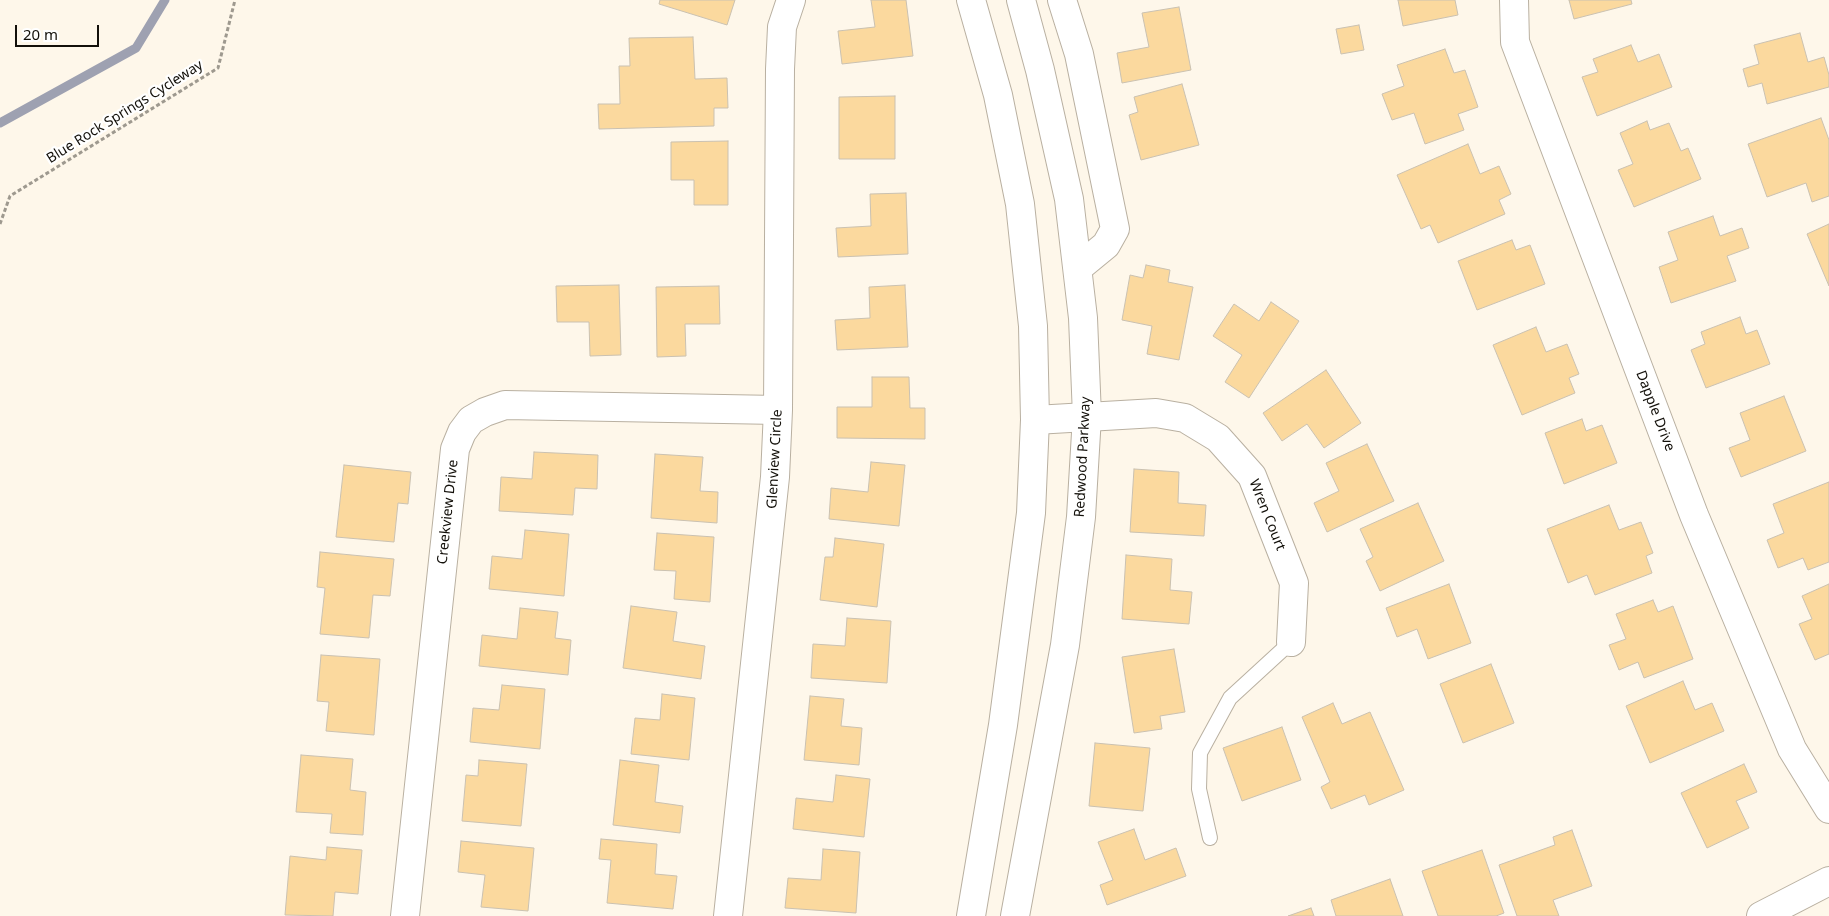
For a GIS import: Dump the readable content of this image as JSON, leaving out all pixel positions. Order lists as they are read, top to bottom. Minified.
{"streets":{"street":["Dapple Drive","Redwood Parkway","Glenview Circle","Creekview Drive","Wren Court"],"path":["Blue Rock Springs Cycleway"]},"crossings":[["Redwood Parkway","Wren Court"],["Glenview Circle","Creekview Drive"]],"scale_bar":"20 m"}
